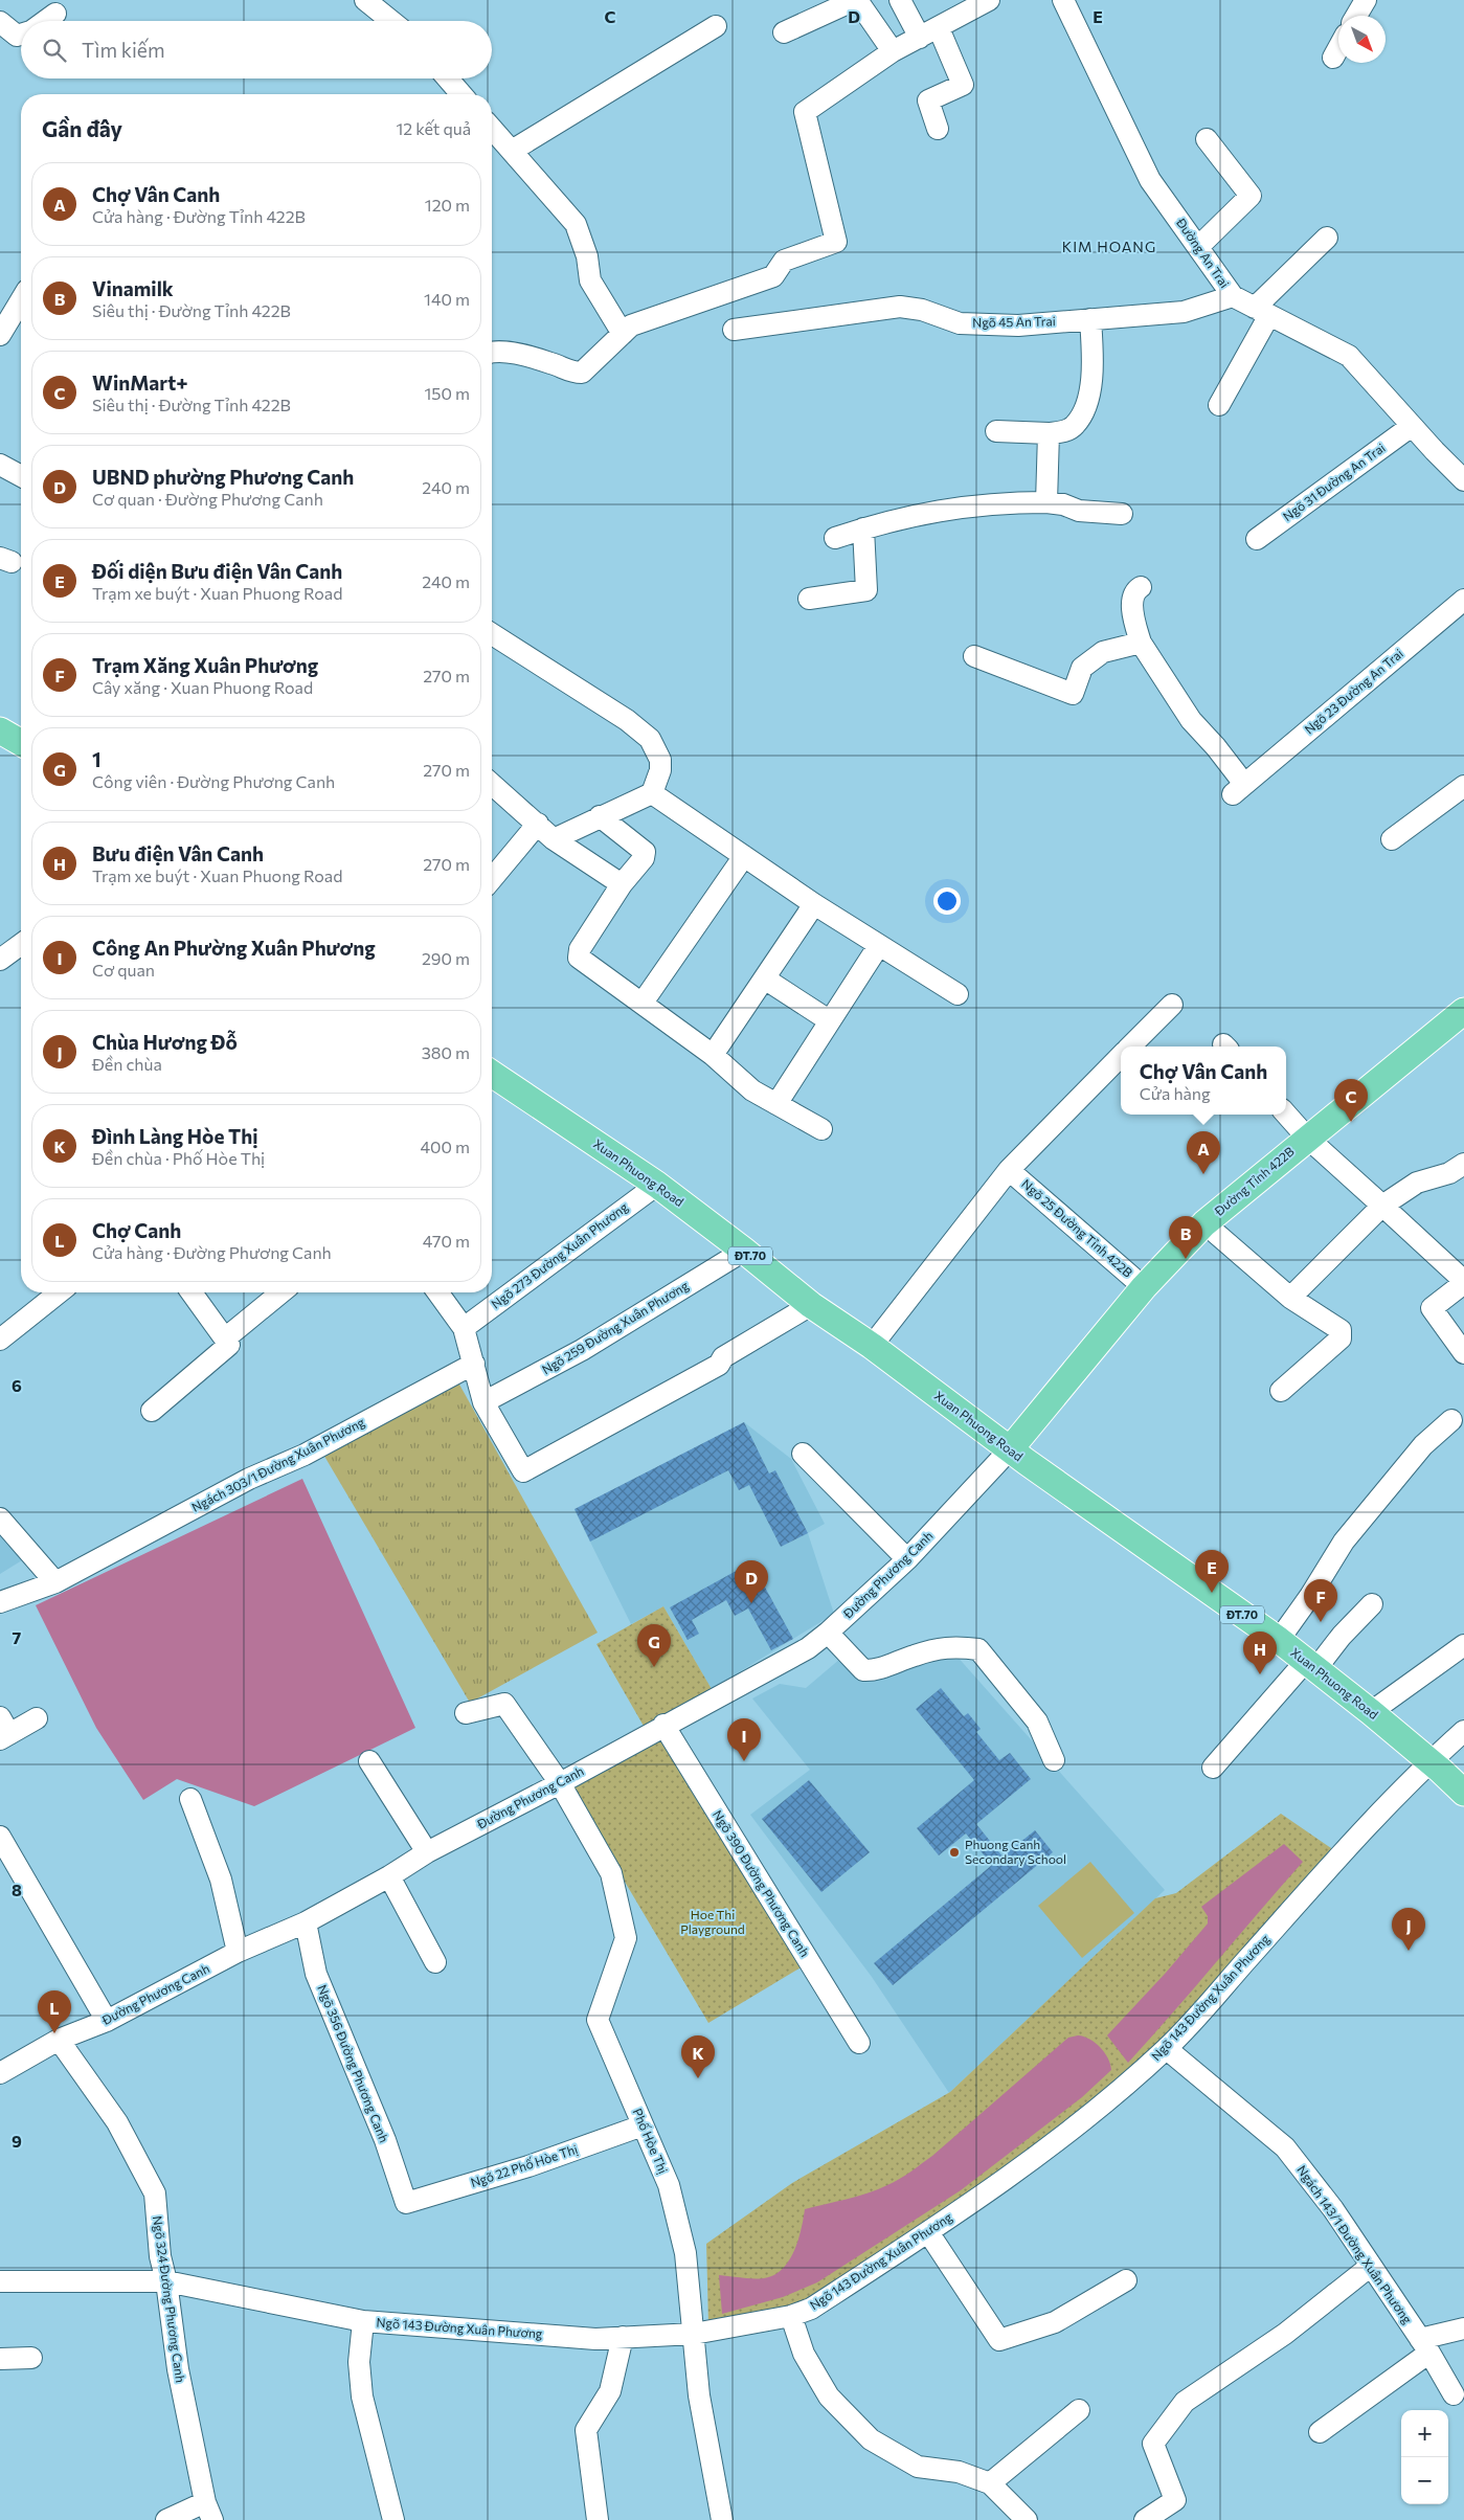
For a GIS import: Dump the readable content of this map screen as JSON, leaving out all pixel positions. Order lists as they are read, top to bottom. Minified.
{"streets":{"main road":["Xuan Phuong Road","Đường Tỉnh 422B","ĐT.70"],"street":["Đường An Trai","Ngõ 45 An Trai","Ngõ 31 Đường An Trai","Ngõ 23 Đường An Trai","Ngõ 25 Đường Tỉnh 422B","Ngõ 273 Đường Xuân Phương","Ngõ 259 Đường Xuân Phương","Ngách 303/1 Đường Xuân Phương","Đường Phương Canh","Ngõ 390 Đường Phương Canh","Ngõ 143 Đường Xuân Phương","Ngõ 356 Đường Phương Canh","Phố Hòe Thị","Ngõ 22 Phố Hòe Thị","Ngách 143/1 Đường Xuân Phương","Ngõ 324 Đường Phương Canh"]},"crossings":[["Đường An Trai","Ngõ 45 An Trai"],["Đường An Trai","Ngõ 31 Đường An Trai"],["Xuan Phuong Road","Đường Tỉnh 422B"],["Xuan Phuong Road","Ngõ 273 Đường Xuân Phương"],["Xuan Phuong Road","Ngõ 259 Đường Xuân Phương"],["Xuan Phuong Road","Đường Phương Canh"],["Xuan Phuong Road","Ngõ 143 Đường Xuân Phương"],["Đường Tỉnh 422B","Ngõ 25 Đường Tỉnh 422B"],["Đường Tỉnh 422B","Đường Phương Canh"],["Đường Phương Canh","Ngõ 390 Đường Phương Canh"],["Đường Phương Canh","Ngõ 356 Đường Phương Canh"],["Đường Phương Canh","Phố Hòe Thị"],["Đường Phương Canh","Ngõ 324 Đường Phương Canh"],["Ngõ 143 Đường Xuân Phương","Phố Hòe Thị"],["Ngõ 143 Đường Xuân Phương","Ngách 143/1 Đường Xuân Phương"],["Ngõ 143 Đường Xuân Phương","Ngõ 324 Đường Phương Canh"],["Ngõ 356 Đường Phương Canh","Ngõ 22 Phố Hòe Thị"],["Phố Hòe Thị","Ngõ 22 Phố Hòe Thị"]],"districts":["KIM HOANG"],"parks":["Hoe Thi Playground"],"places":["Phuong Canh Secondary School"],"north":"bottom right","page":{"search":"Tìm kiếm","heading":["Gần đây","12 kết quả"],"list":[{"mark":"A","name":"Chợ Vân Canh","note":"Cửa hàng · Đường Tỉnh 422B","value":"120 m"},{"mark":"B","name":"Vinamilk","note":"Siêu thị · Đường Tỉnh 422B","value":"140 m"},{"mark":"C","name":"WinMart+","note":"Siêu thị · Đường Tỉnh 422B","value":"150 m"},{"mark":"D","name":"UBND phường Phương Canh","note":"Cơ quan · Đường Phương Canh","value":"240 m"},{"mark":"E","name":"Đối diện Bưu điện Vân Canh","note":"Trạm xe buýt · Xuan Phuong Road","value":"240 m"},{"mark":"F","name":"Trạm Xăng Xuân Phương","note":"Cây xăng · Xuan Phuong Road","value":"270 m"},{"mark":"G","name":"1","note":"Công viên · Đường Phương Canh","value":"270 m"},{"mark":"H","name":"Bưu điện Vân Canh","note":"Trạm xe buýt · Xuan Phuong Road","value":"270 m"},{"mark":"I","name":"Công An Phường Xuân Phương","note":"Cơ quan","value":"290 m"},{"mark":"J","name":"Chùa Hương Đỗ","note":"Đền chùa","value":"380 m"},{"mark":"K","name":"Đình Làng Hòe Thị","note":"Đền chùa · Phố Hòe Thị","value":"400 m"},{"mark":"L","name":"Chợ Canh","note":"Cửa hàng · Đường Phương Canh","value":"470 m"}],"popup":["Chợ Vân Canh","Cửa hàng"],"pins":["C","A","B","E","D","F","G","H","I","J","L","K"],"map_buttons":["+","−"]},"grid":{"columns":["C","D","E"],"rows":["6","7","8","9"]}}
